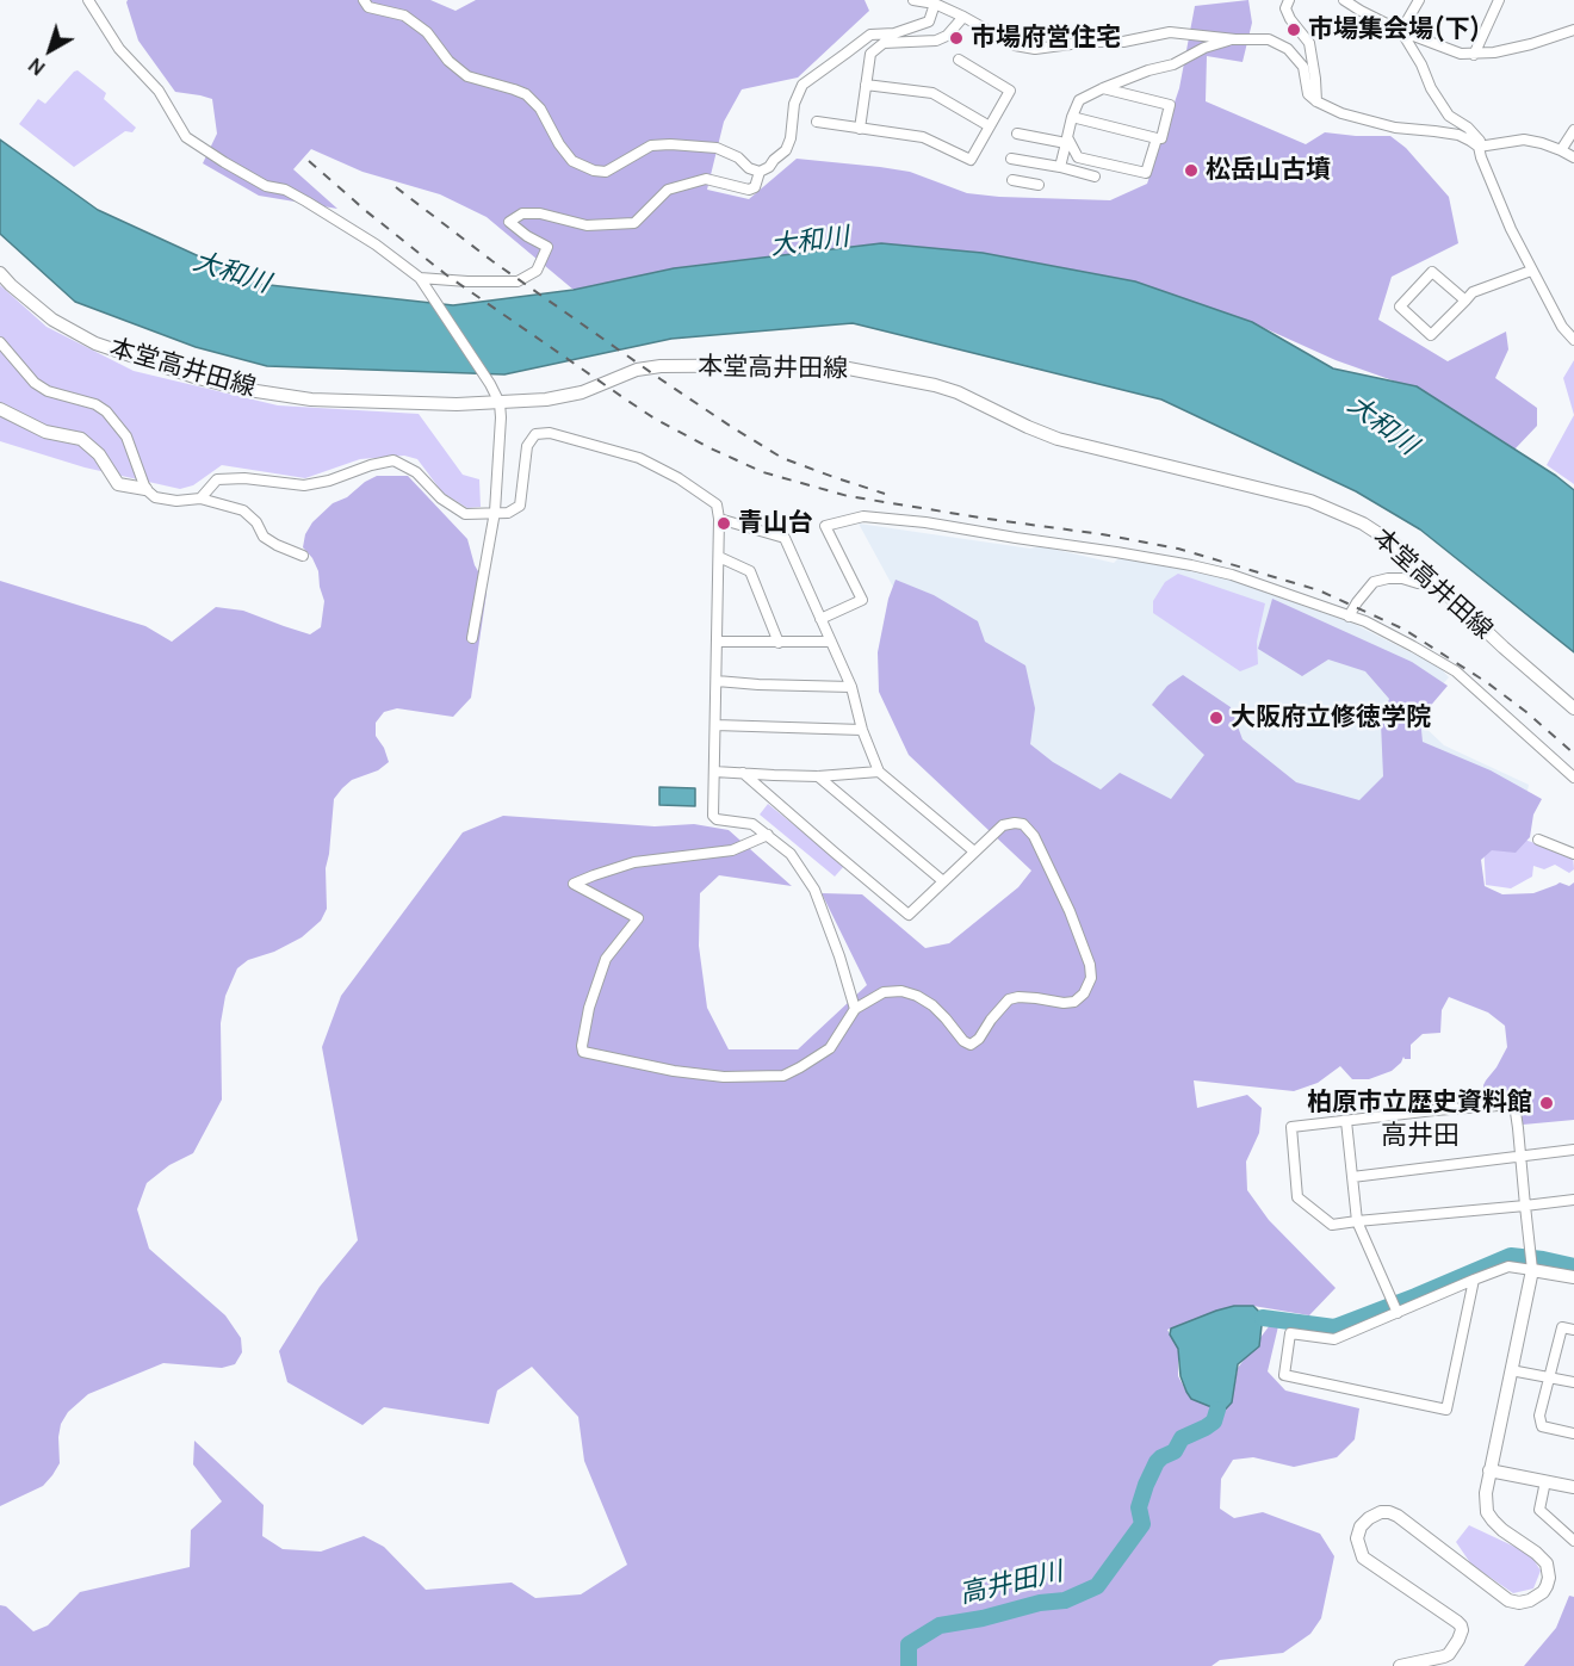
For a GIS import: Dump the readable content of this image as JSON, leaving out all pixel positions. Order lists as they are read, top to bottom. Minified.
{"streets":{"main road":["本堂高井田線"]},"districts":["高井田"],"water":["大和川","高井田川"],"places":["市場集会場(下)","市場府営住宅","松岳山古墳","青山台","大阪府立修徳学院","柏原市立歴史資料館"],"north":"bottom left"}
